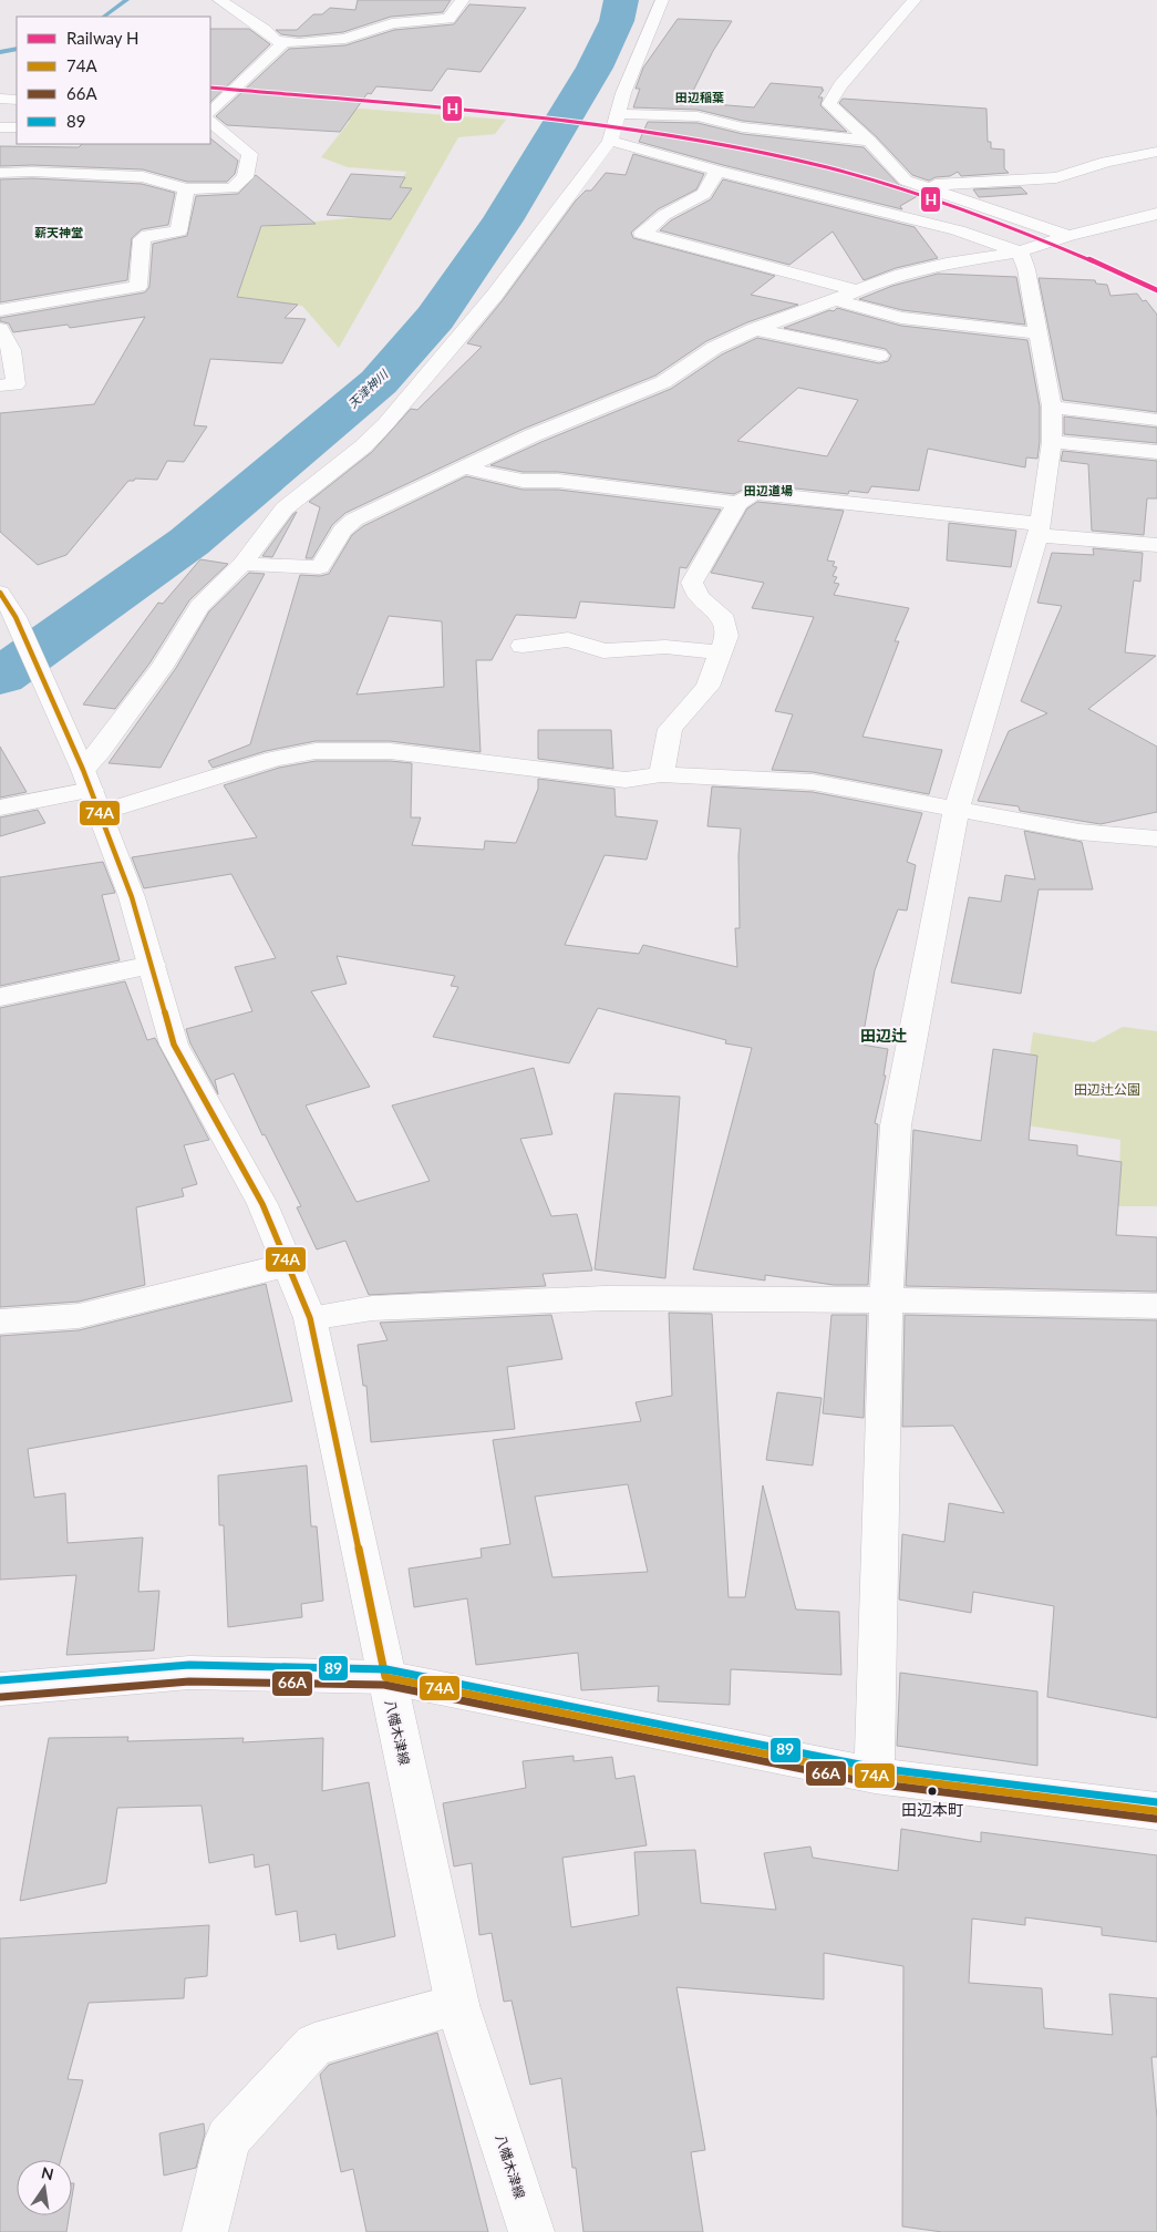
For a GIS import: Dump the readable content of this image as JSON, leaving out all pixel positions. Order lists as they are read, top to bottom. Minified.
{"streets":{"street":["八幡木津線"]},"districts":["田辺稲葉","薪天神堂","田辺道場","田辺辻"],"water":["天津神川"],"parks":["田辺辻公園"],"places":["田辺本町"],"lines":["rail line H","transit line 74A","transit line 89","transit line 66A"],"legend":["Railway H","74A","66A","89"],"north":"top"}
